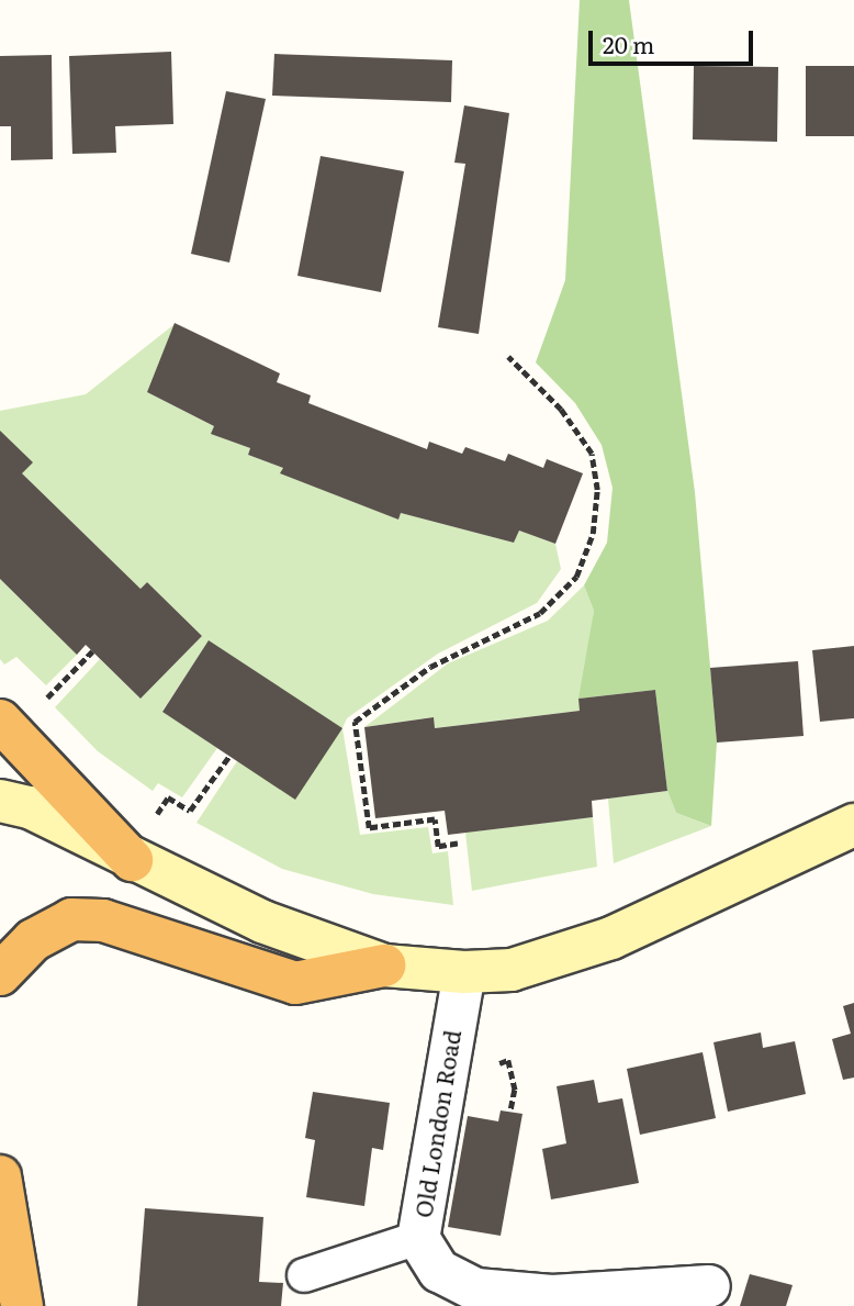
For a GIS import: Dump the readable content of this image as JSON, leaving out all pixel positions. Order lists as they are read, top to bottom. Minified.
{"streets":{"street":["Old London Road"]},"scale_bar":"20 m"}
